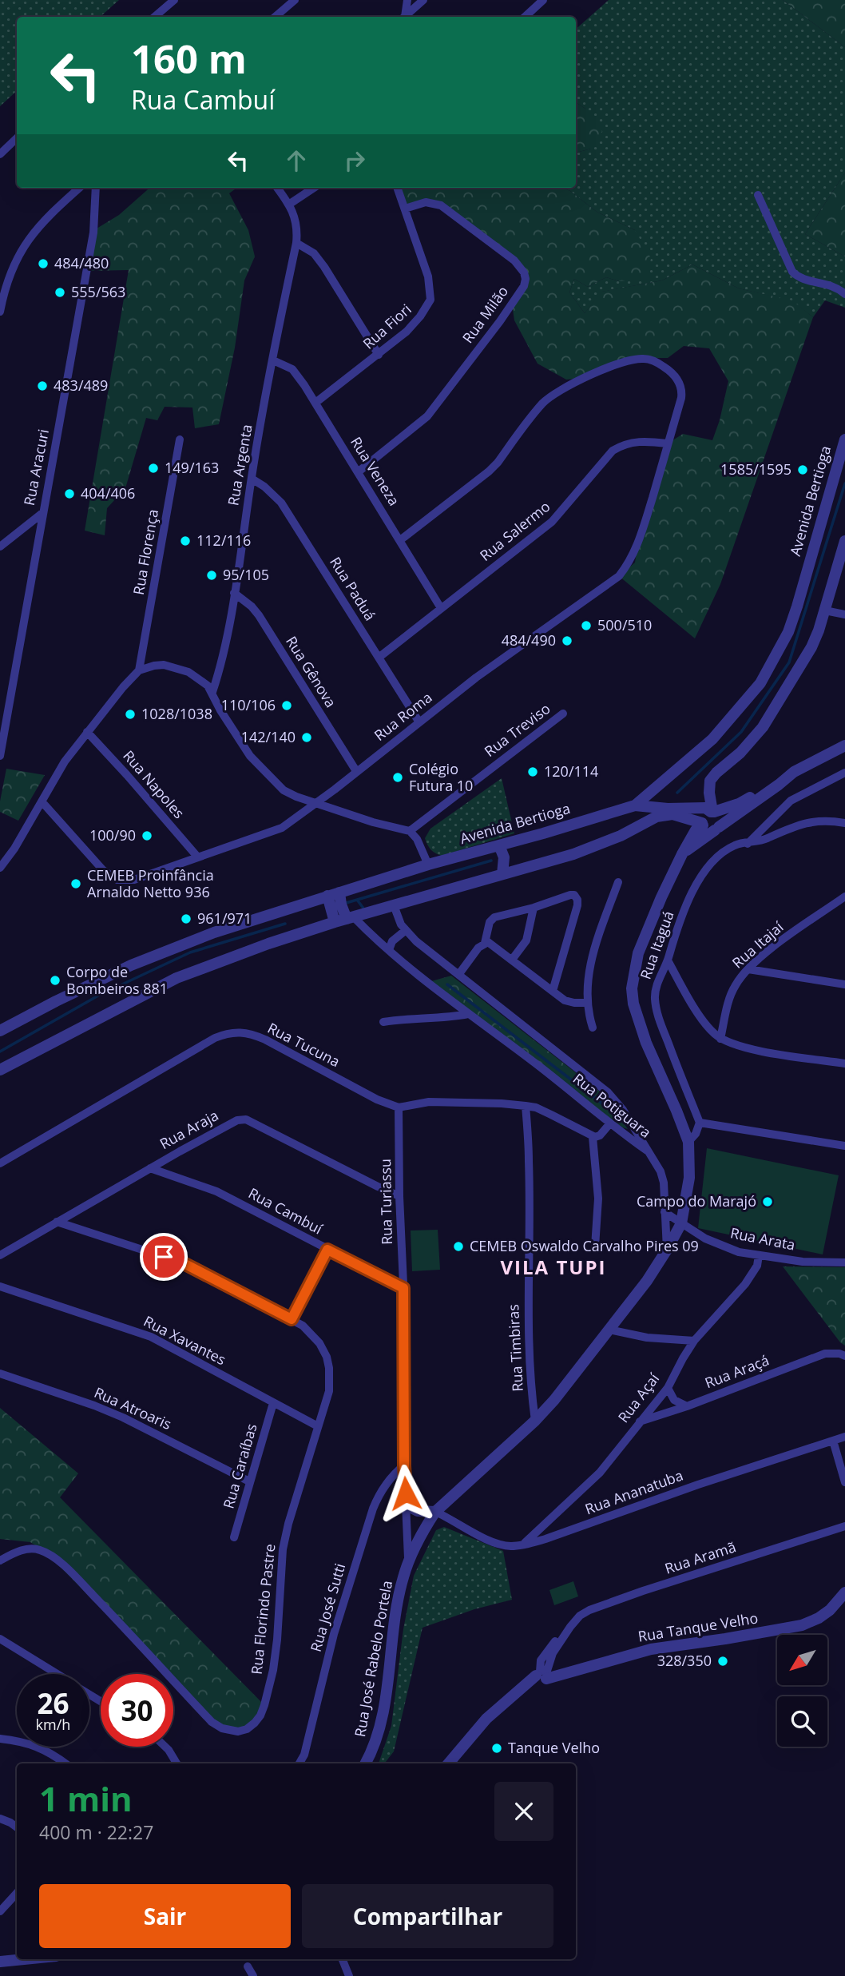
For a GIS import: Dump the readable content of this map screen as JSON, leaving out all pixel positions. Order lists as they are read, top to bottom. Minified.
{"streets":{"street":["Rua Milão","Rua Fiori","Rua Argenta","Rua Aracuri","Rua Veneza","Avenida Bertioga","Rua Salermo","Rua Florença","Rua Paduá","Rua Gênova","Rua Roma","Rua Treviso","Rua Napoles","Rua Itaguá","Rua Itajaí","Rua Tucuna","Rua Potiguara","Rua Araja","Rua Turiassu","Rua Cambuí","Rua Arata","Rua Xavantes","Rua Timbiras","Rua Araçá","Rua Açaí","Rua Atroaris","Rua Caraíbas","Rua Ananatuba","Rua Aramã","Rua José Sutti","Rua Florindo Pastre","Rua Tanque Velho","Rua José Rabelo Portela"]},"crossings":[["Rua Milão","Rua Fiori"],["Rua Milão","Rua Veneza"],["Rua Fiori","Rua Veneza"],["Rua Argenta","Rua Veneza"],["Rua Argenta","Rua Paduá"],["Rua Argenta","Rua Gênova"],["Rua Veneza","Rua Salermo"],["Rua Veneza","Rua Roma"],["Rua Salermo","Rua Paduá"],["Rua Salermo","Rua Roma"],["Rua Paduá","Rua Roma"],["Rua Gênova","Rua Roma"],["Rua Roma","Rua Napoles"],["Rua Tucuna","Rua Turiassu"],["Rua Tucuna","Rua Timbiras"],["Rua Araja","Rua Turiassu"],["Rua Araja","Rua Cambuí"],["Rua Turiassu","Rua Cambuí"],["Rua Turiassu","Rua José Sutti"],["Rua Turiassu","Rua José Rabelo Portela"],["Rua Arata","Rua Açaí"],["Rua Arata","Rua José Rabelo Portela"],["Rua Xavantes","Rua Caraíbas"],["Rua Xavantes","Rua Florindo Pastre"],["Rua Timbiras","Rua José Rabelo Portela"],["Rua Araçá","Rua Açaí"],["Rua Açaí","Rua Ananatuba"],["Rua Atroaris","Rua Caraíbas"],["Rua Ananatuba","Rua José Rabelo Portela"],["Rua Aramã","Rua Tanque Velho"]],"districts":["VILA TUPI"],"places":["484/480","555/563","483/489","149/163","1585/1595","404/406","112/116","95/105","500/510","484/490","110/106","1028/1038","142/140","120/114","Colégio Futura 10","100/90","CEMEB Proinfância Arnaldo Netto 936","961/971","Corpo de Bombeiros 881","Campo do Marajó","CEMEB Oswaldo Carvalho Pires 09","328/350","Tanque Velho"],"north":"bottom left","page":{"turn":["160 m","Rua Cambuí"],"speed":"26 km/h","limit":"30","heading":["1 min","400 m · 22:27"],"buttons":["Sair","Compartilhar"]}}
